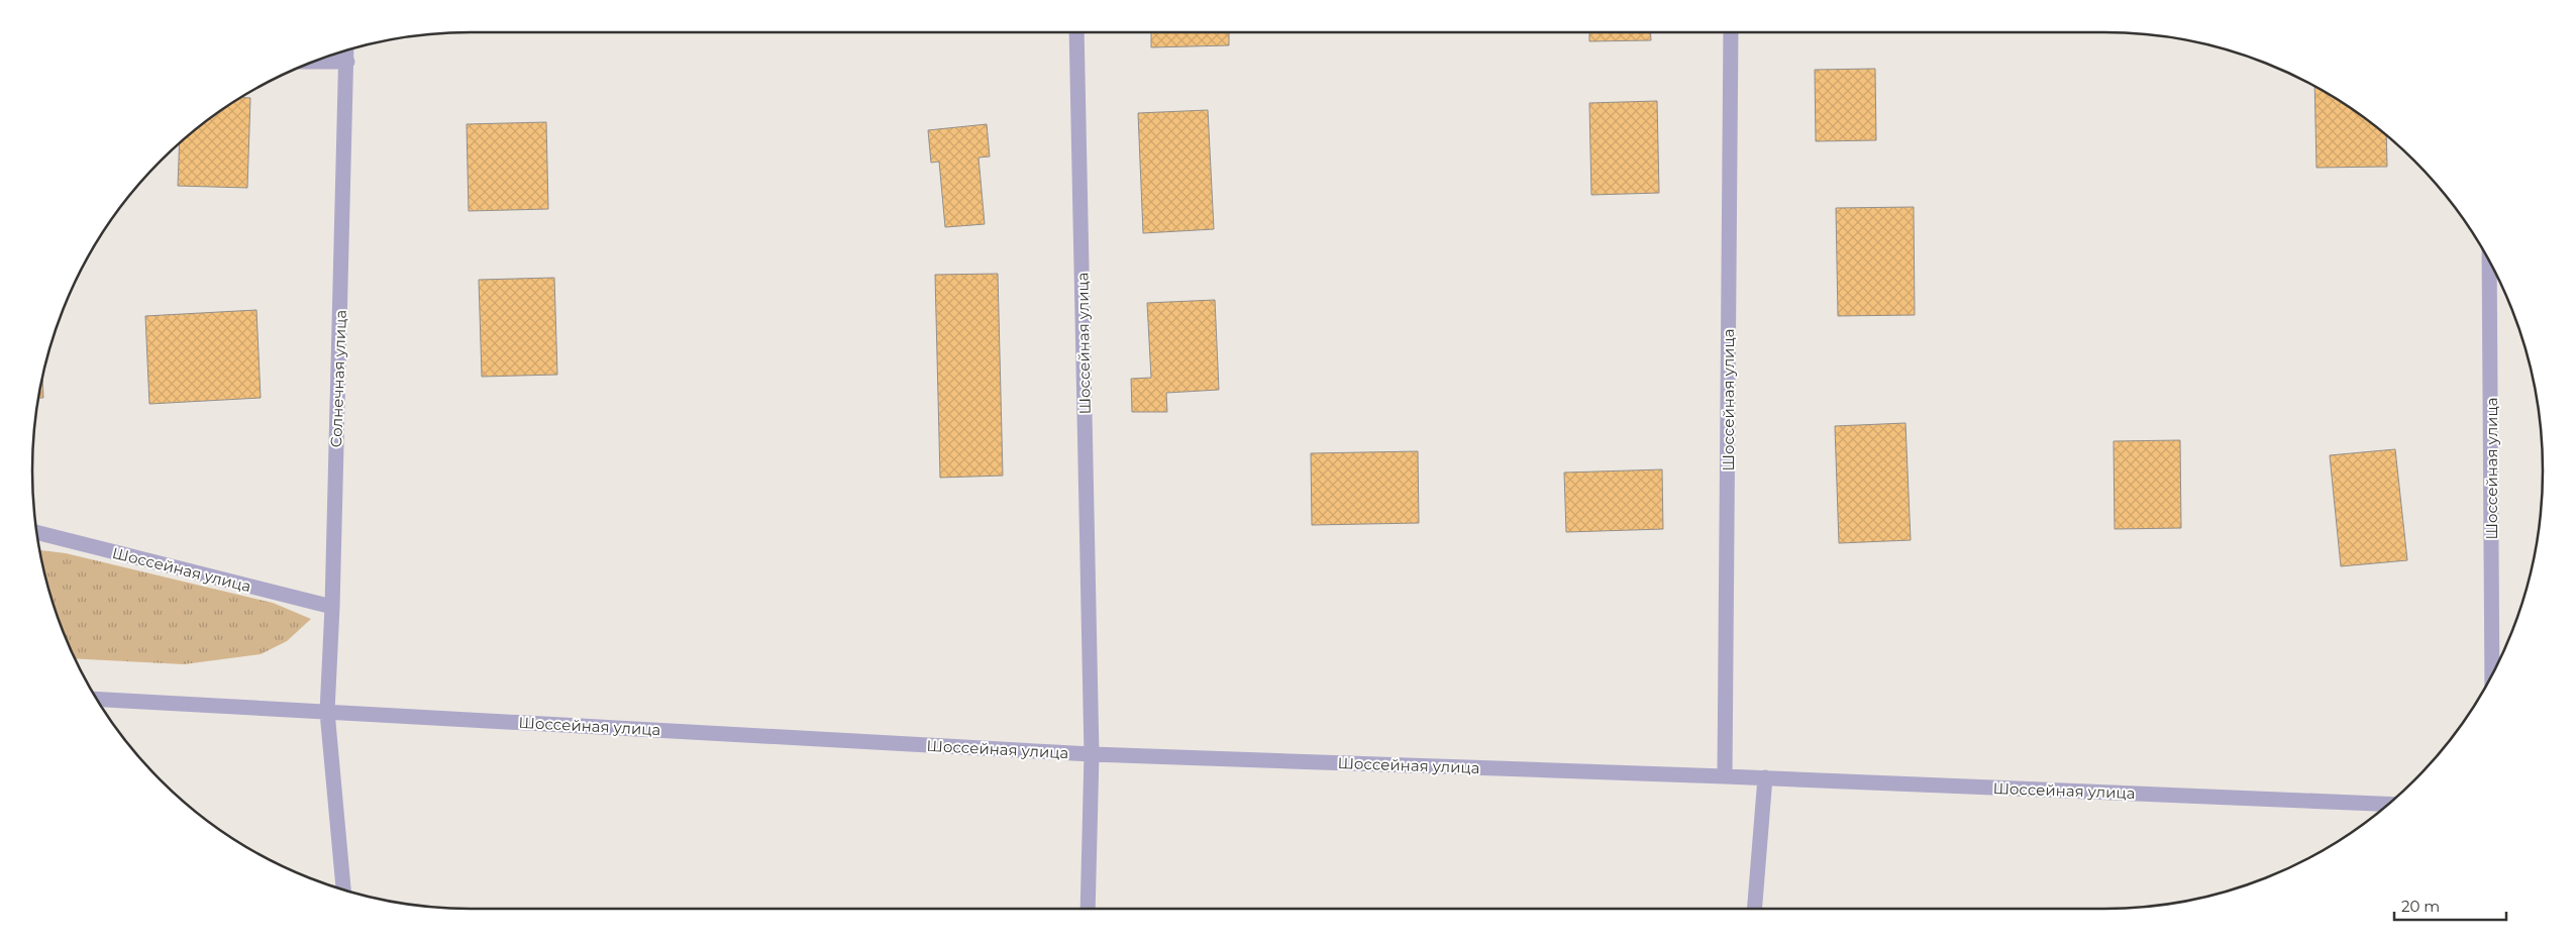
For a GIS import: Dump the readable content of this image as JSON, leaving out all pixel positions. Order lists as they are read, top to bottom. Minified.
{"streets":{"street":["Шоссейная улица","Солнечная улица"]},"crossings":[["Шоссейная улица","Солнечная улица"]],"scale_bar":"20 m"}
